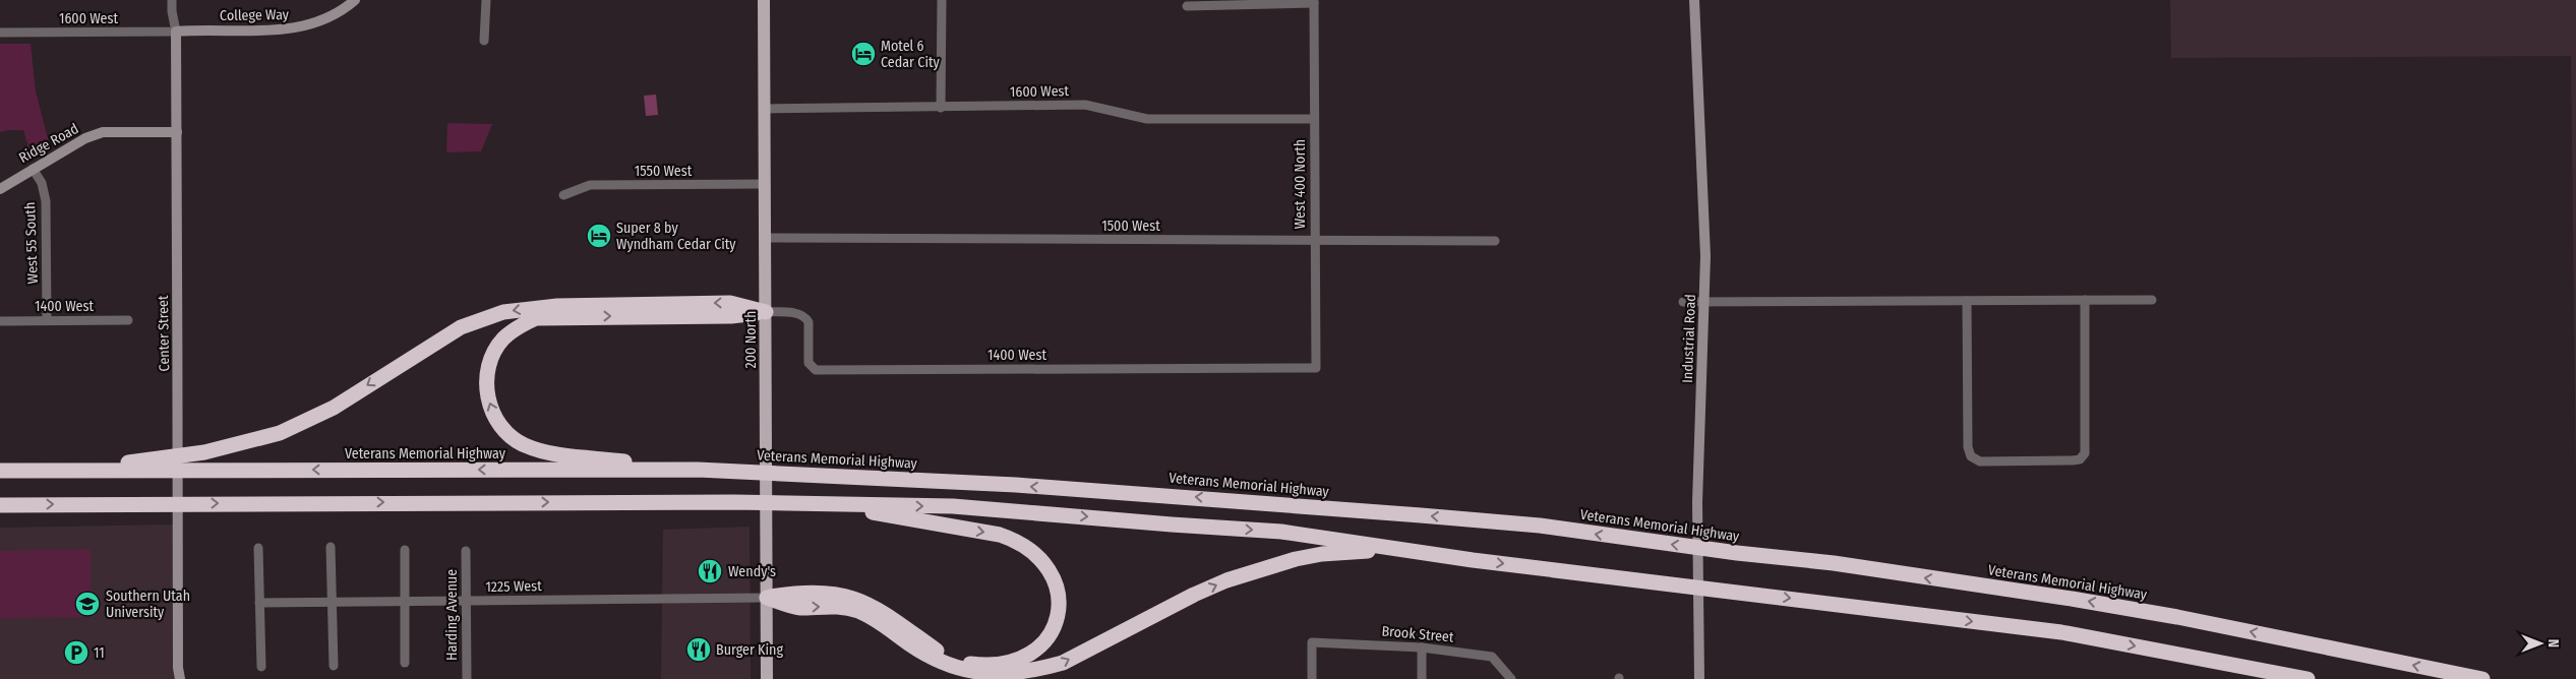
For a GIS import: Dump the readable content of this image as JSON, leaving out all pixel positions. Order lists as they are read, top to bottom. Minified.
{"streets":{"highway":["Veterans Memorial Highway"],"main road":["200 North"],"street":["College Way","1600 West","Ridge Road","1550 West","West 400 North","1500 West","West 55 South","1400 West","Center Street","Industrial Road","1225 West","Harding Avenue","Brook Street"]},"crossings":[["College Way","1600 West"],["College Way","Center Street"],["1600 West","West 400 North"],["1600 West","Center Street"],["1600 West","200 North"],["Ridge Road","West 55 South"],["Ridge Road","Center Street"],["1550 West","200 North"],["West 400 North","1500 West"],["West 400 North","1400 West"],["1500 West","200 North"],["West 55 South","1400 West"],["1400 West","200 North"],["200 North","1225 West"],["1225 West","Harding Avenue"]],"places":{"hotel":["Motel 6 Cedar City","Super 8 by Wyndham Cedar City"],"restaurant":["Wendy's","Burger King"],"school or university":["Southern Utah University"],"parking":["11"]},"north":"right"}
